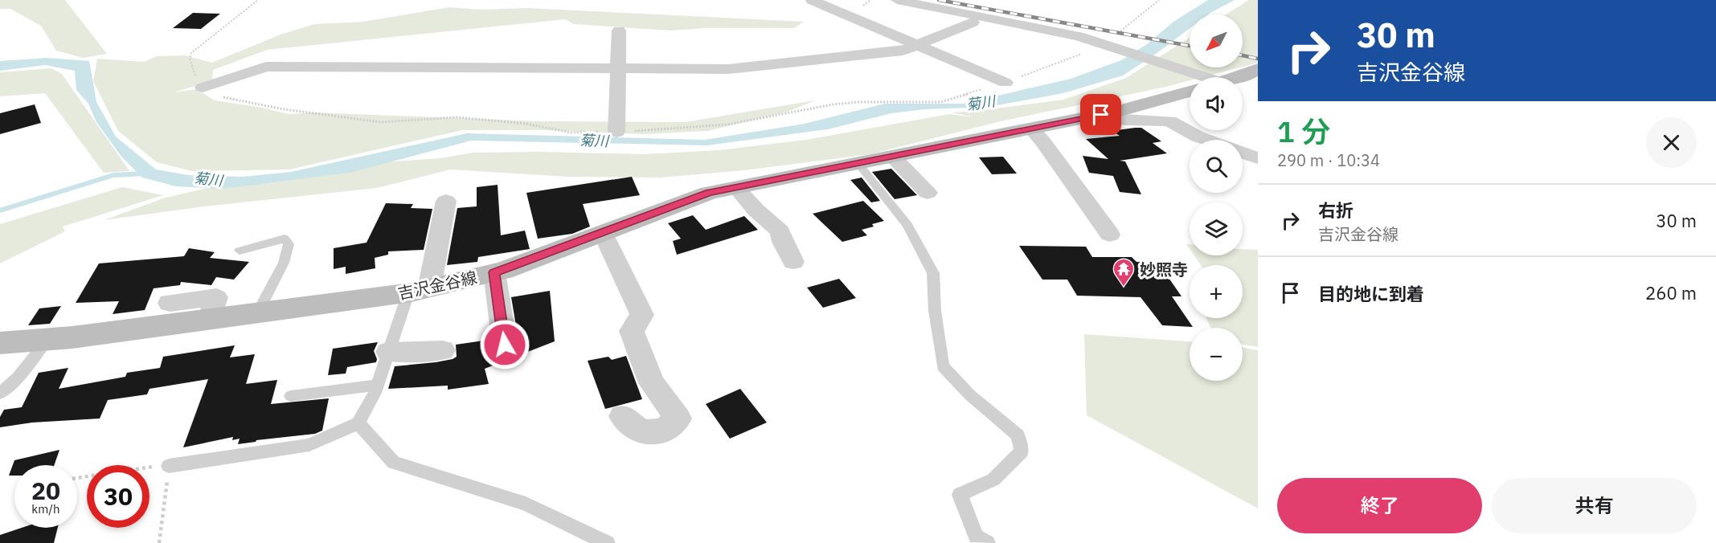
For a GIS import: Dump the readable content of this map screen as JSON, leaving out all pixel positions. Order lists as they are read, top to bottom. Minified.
{"streets":{"main road":["吉沢金谷線"]},"water":["菊川"],"places":{"temple":["妙照寺"]},"north":"bottom left","page":{"turn":["30 m","吉沢金谷線"],"map_buttons":["+","−"],"heading":["1 分","290 m · 10:34"],"list":[{"name":"右折","note":"吉沢金谷線","value":"30 m"},{"name":"目的地に到着","value":"260 m"}],"speed":"20 km/h","limit":"30","buttons":["終了","共有"]}}
